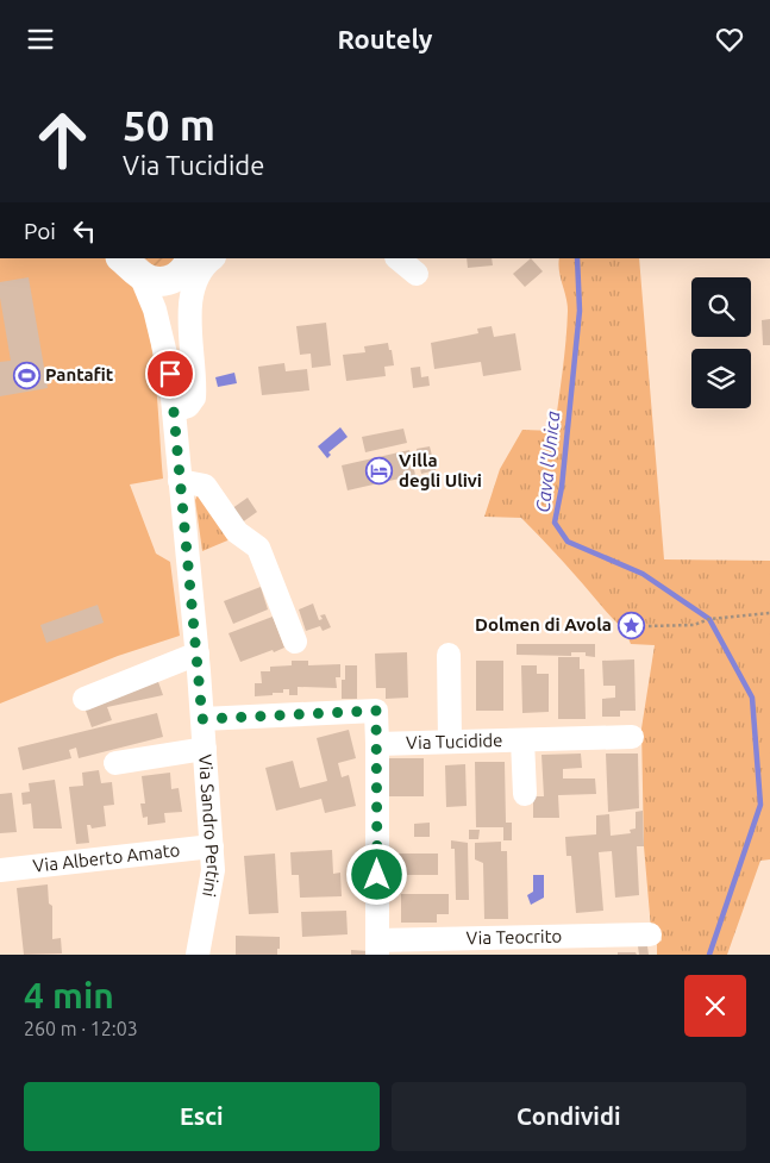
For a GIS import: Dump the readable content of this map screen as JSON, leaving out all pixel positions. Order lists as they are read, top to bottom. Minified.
{"streets":{"street":["Via Tucidide","Via Sandro Pertini","Via Alberto Amato","Via Teocrito"]},"crossings":[["Via Sandro Pertini","Via Alberto Amato"]],"water":["Cava l'Unica"],"places":{"sports":["Pantafit"],"hotel":["Villa degli Ulivi"],"place":["Dolmen di Avola"]},"page":{"header":"Routely","turn":["50 m","Via Tucidide"],"then":"Poi","heading":["4 min","260 m · 12:03"],"buttons":["Esci","Condividi"]}}
